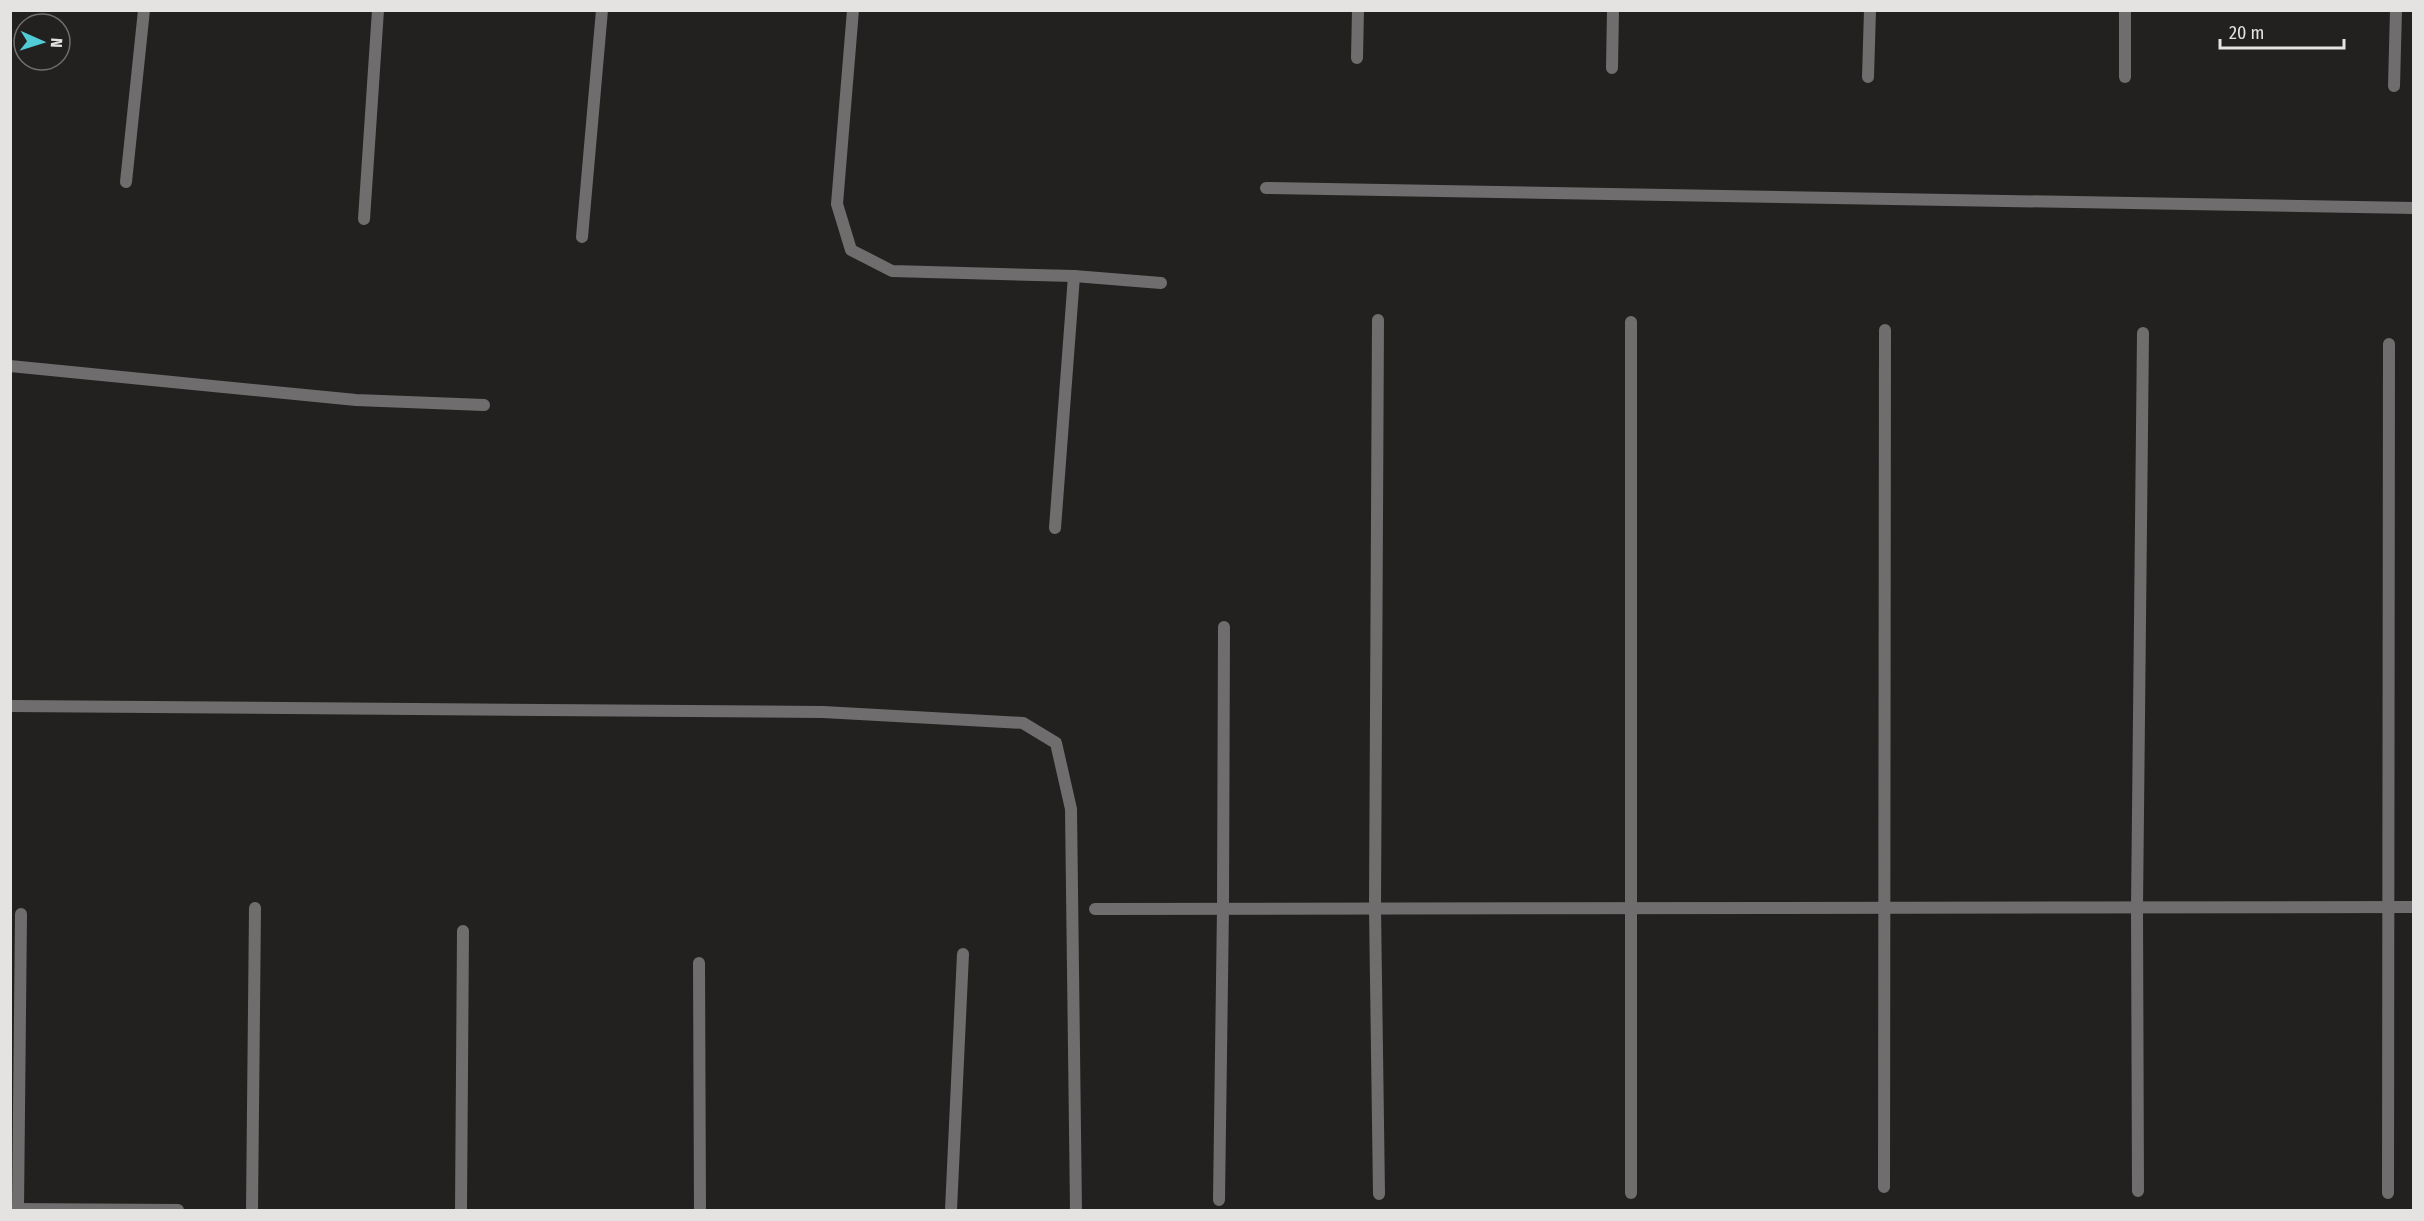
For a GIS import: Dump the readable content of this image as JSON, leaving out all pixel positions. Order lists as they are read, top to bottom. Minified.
{"scale_bar":"20 m","north":"right"}
